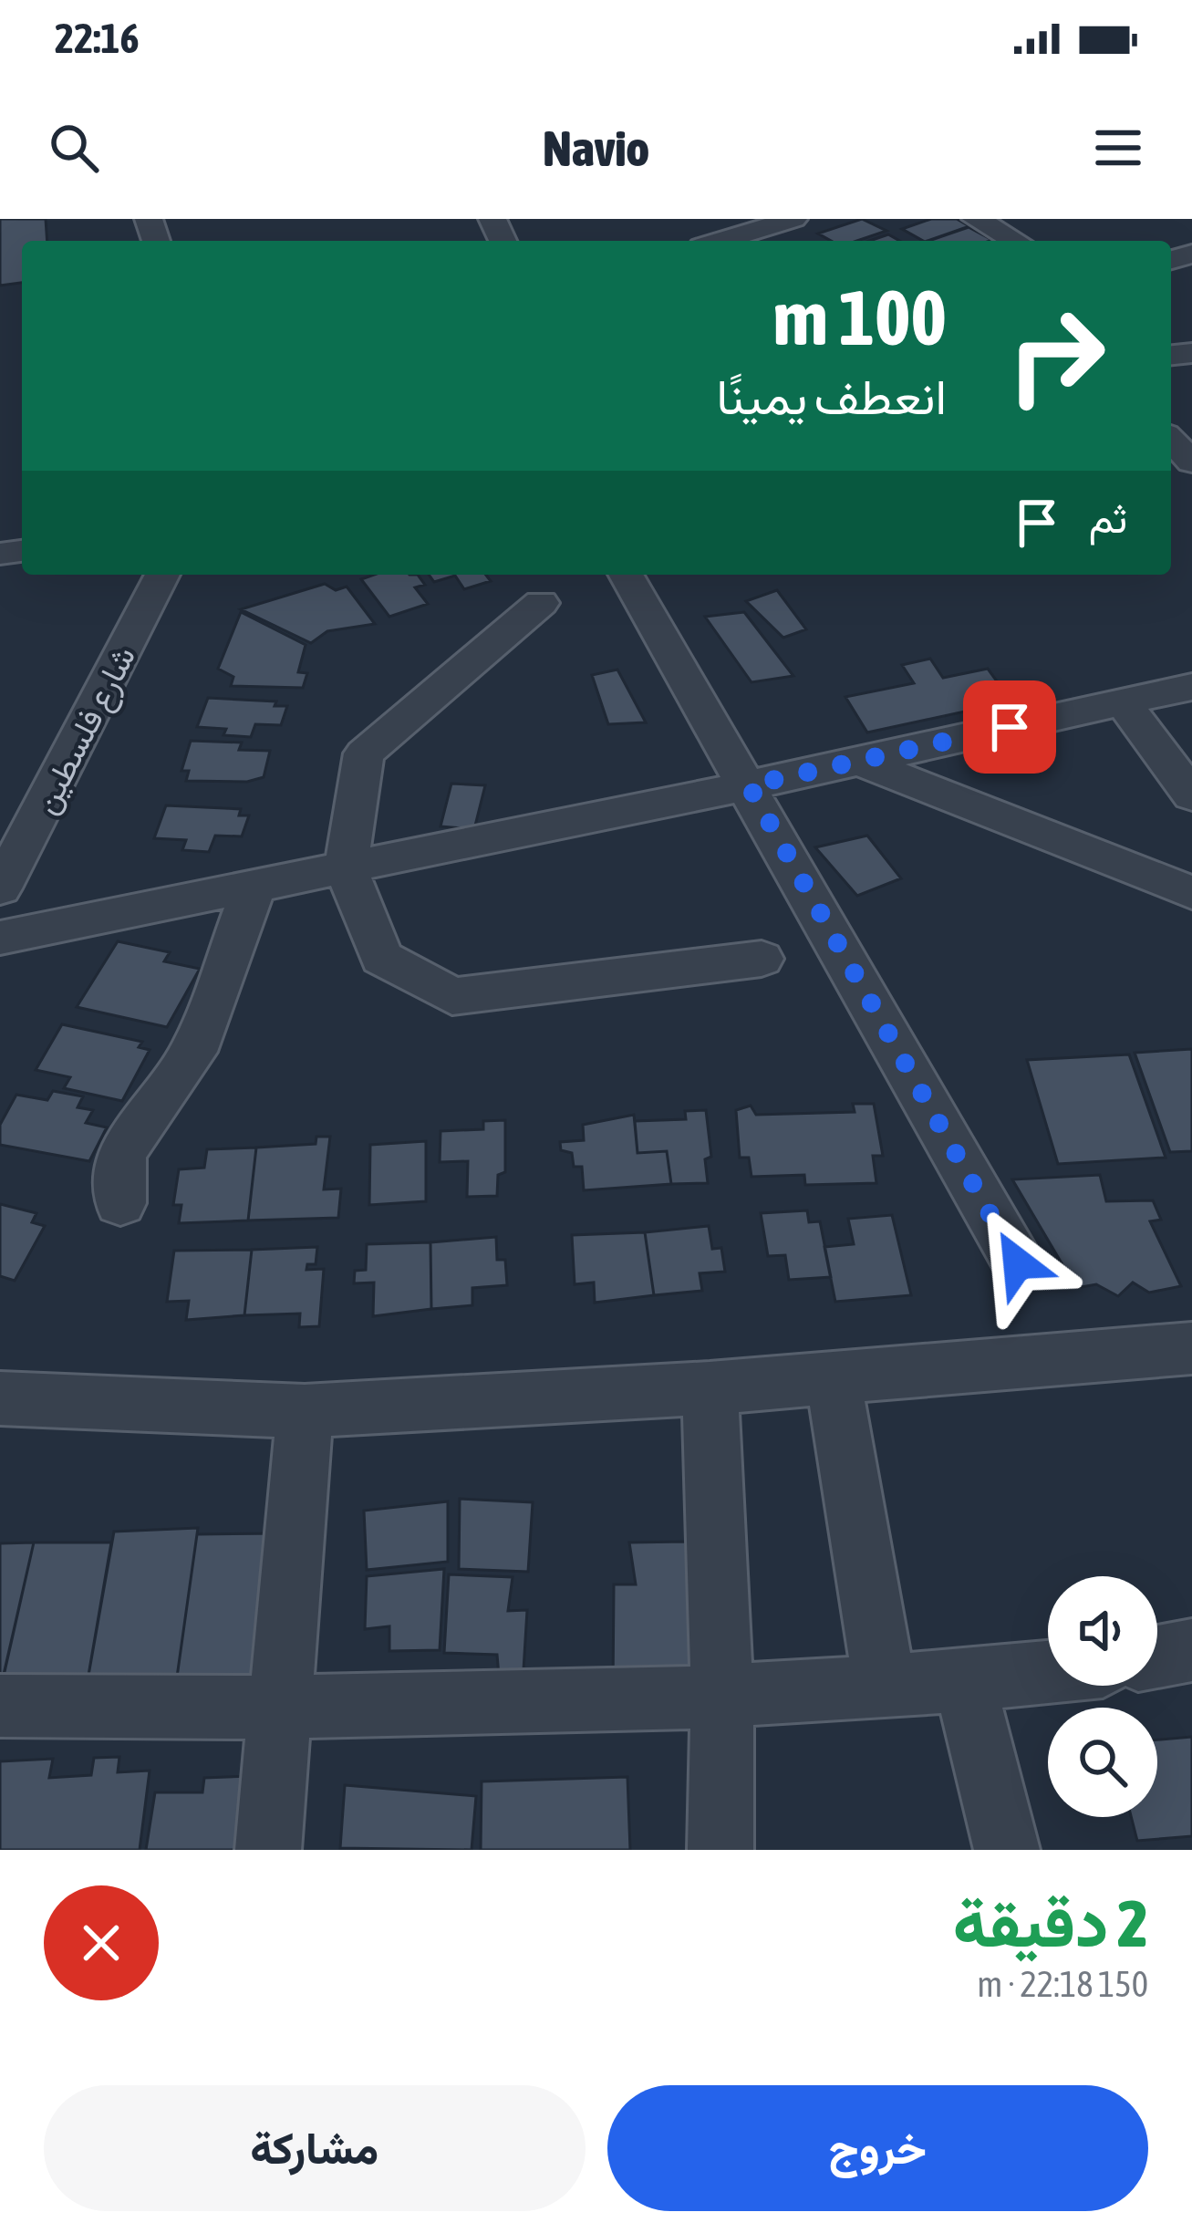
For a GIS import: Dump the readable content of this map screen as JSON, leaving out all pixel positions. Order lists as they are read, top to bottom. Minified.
{"streets":{"street":["شارع فلسطين"]},"page":{"status":"22:16","header":"Navio","turn":["100 m","انعطف يمينًا"],"then":"ثم","heading":["2 دقيقة","150 m · 22:18"],"buttons":["خروج","مشاركة"]}}
